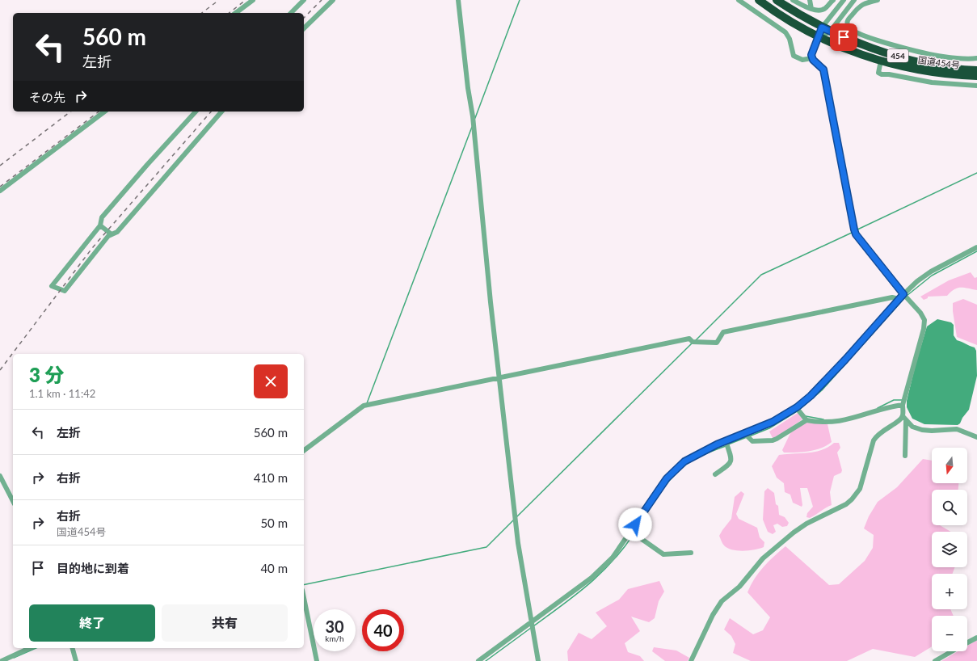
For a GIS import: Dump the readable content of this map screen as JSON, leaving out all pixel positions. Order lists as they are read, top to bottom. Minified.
{"streets":{"highway":["454","国道454号"]},"north":"bottom","page":{"turn":["560 m","左折"],"then":"その先","heading":["3 分","1.1 km · 11:42"],"list":[{"name":"左折","value":"560 m"},{"name":"右折","value":"410 m"},{"name":"右折","note":"国道454号","value":"50 m"},{"name":"目的地に到着","value":"40 m"}],"map_buttons":["+","−"],"buttons":["終了","共有"],"speed":"30 km/h","limit":"40"}}
